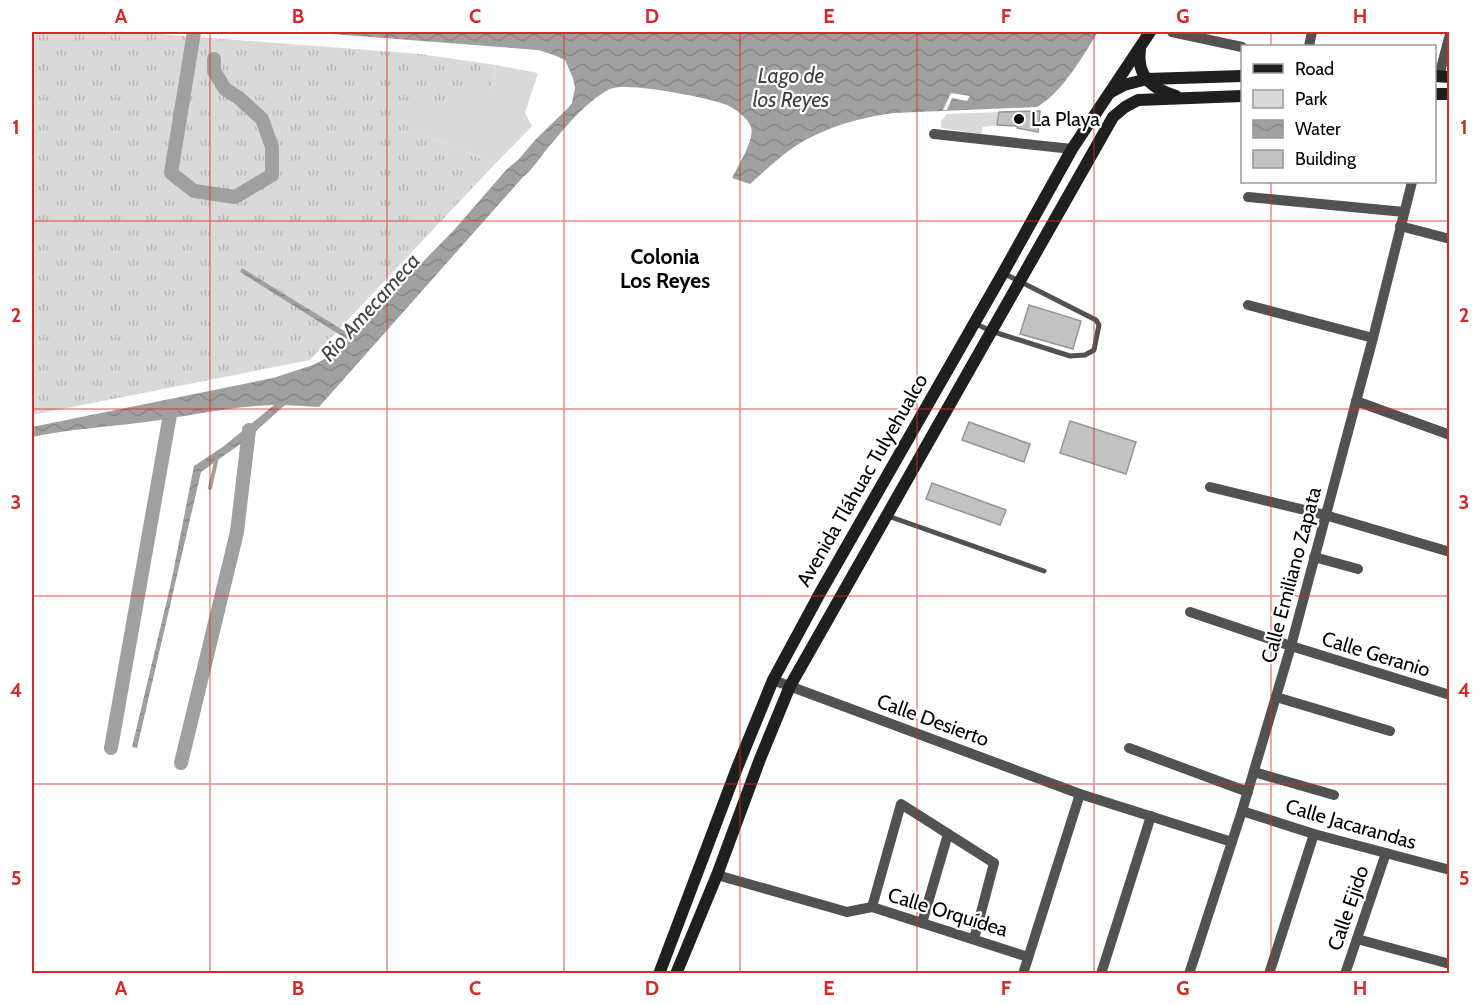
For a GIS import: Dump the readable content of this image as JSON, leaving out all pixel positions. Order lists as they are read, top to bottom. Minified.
{"streets":{"main road":["Avenida Tláhuac Tulyehualco"],"street":["Calle Emiliano Zapata","Calle Geranio","Calle Desierto","Calle Jacarandas","Calle Ejido","Calle Orquídea"]},"crossings":[["Avenida Tláhuac Tulyehualco","Calle Desierto"],["Avenida Tláhuac Tulyehualco","Calle Orquídea"],["Calle Emiliano Zapata","Calle Geranio"],["Calle Emiliano Zapata","Calle Desierto"],["Calle Emiliano Zapata","Calle Jacarandas"],["Calle Jacarandas","Calle Ejido"]],"districts":["Colonia Los Reyes"],"water":["Lago de los Reyes","Rio Amecameca"],"places":["La Playa"],"legend":["Road","Park","Water","Building"],"grid":{"columns":["A","B","C","D","E","F","G","H"],"rows":["1","2","3","4","5"]}}
